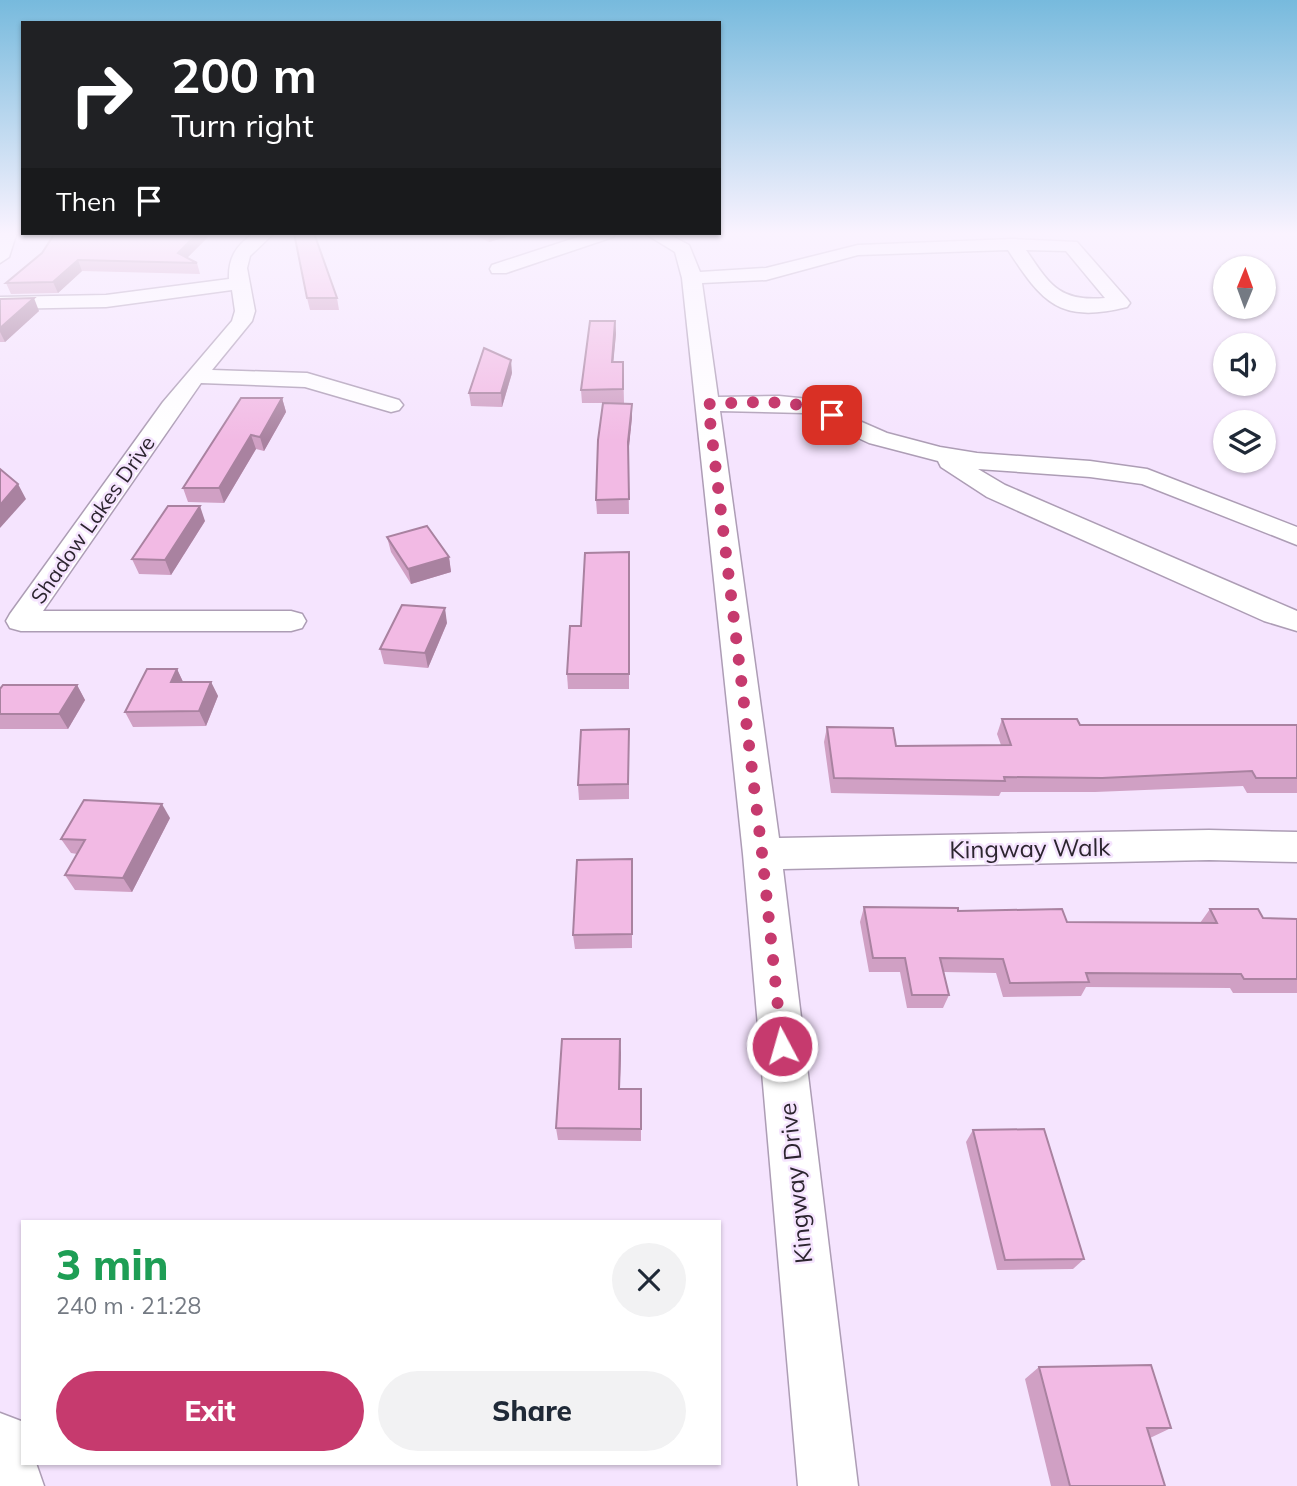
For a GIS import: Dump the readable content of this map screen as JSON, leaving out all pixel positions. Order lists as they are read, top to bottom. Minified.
{"streets":{"street":["Shadow Lakes Drive","Kingway Walk","Kingway Drive"]},"crossings":[["Kingway Walk","Kingway Drive"]],"north":"top","page":{"turn":["200 m","Turn right"],"then":"Then","heading":["3 min","240 m · 21:28"],"buttons":["Exit","Share"]}}
